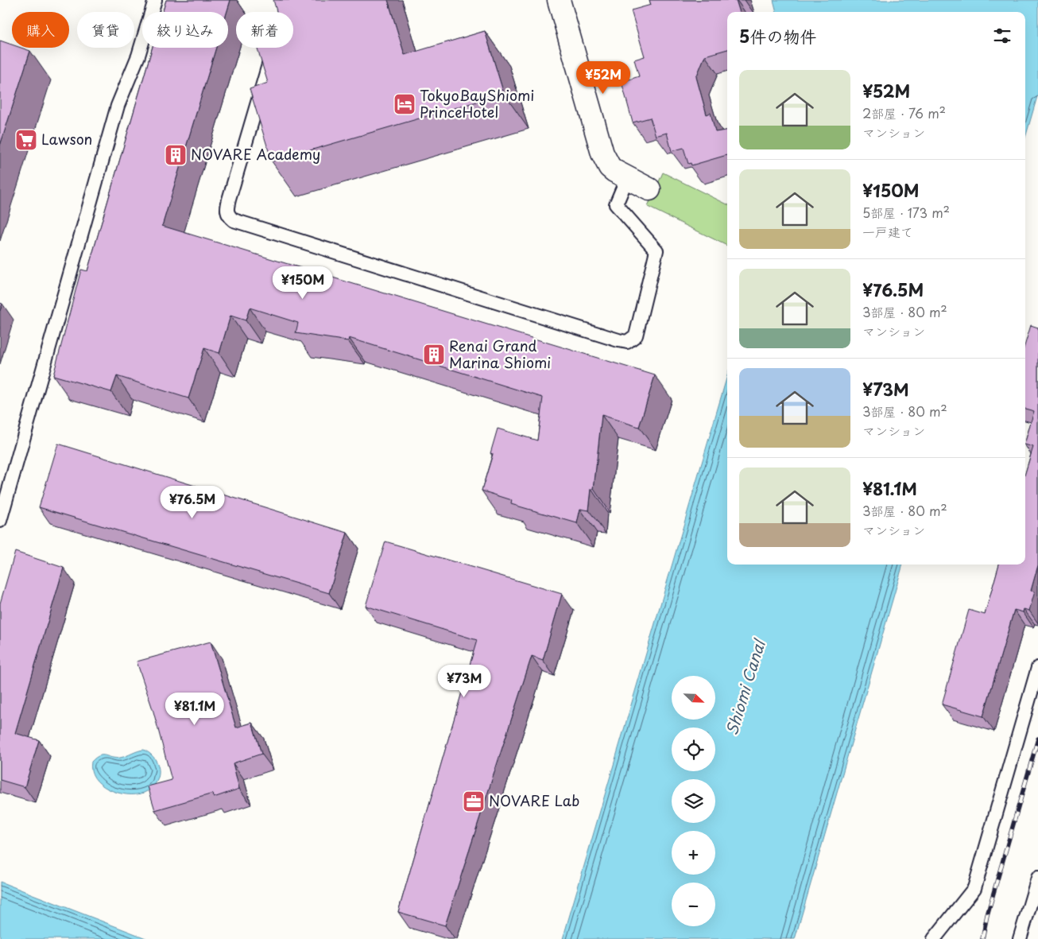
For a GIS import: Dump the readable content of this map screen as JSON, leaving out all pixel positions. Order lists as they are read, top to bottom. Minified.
{"water":["Shiomi Canal"],"places":{"hotel":["TokyoBayShiomi PrinceHotel"],"supermarket":["Lawson"],"building":["NOVARE Academy","Renai Grand Marina Shiomi"],"office":["NOVARE Lab"]},"north":"bottom right","page":{"chip":["購入","賃貸","絞り込み","新着"],"heading":"5件の物件","list":[{"name":"¥52M","note":"2部屋 · 76 m² · マンション"},{"name":"¥150M","note":"5部屋 · 173 m² · 一戸建て"},{"name":"¥76.5M","note":"3部屋 · 80 m² · マンション"},{"name":"¥73M","note":"3部屋 · 80 m² · マンション"},{"name":"¥81.1M","note":"3部屋 · 80 m² · マンション"}],"price":["¥52M","¥150M","¥76.5M","¥73M","¥81.1M"],"map_buttons":["+","−"]}}
